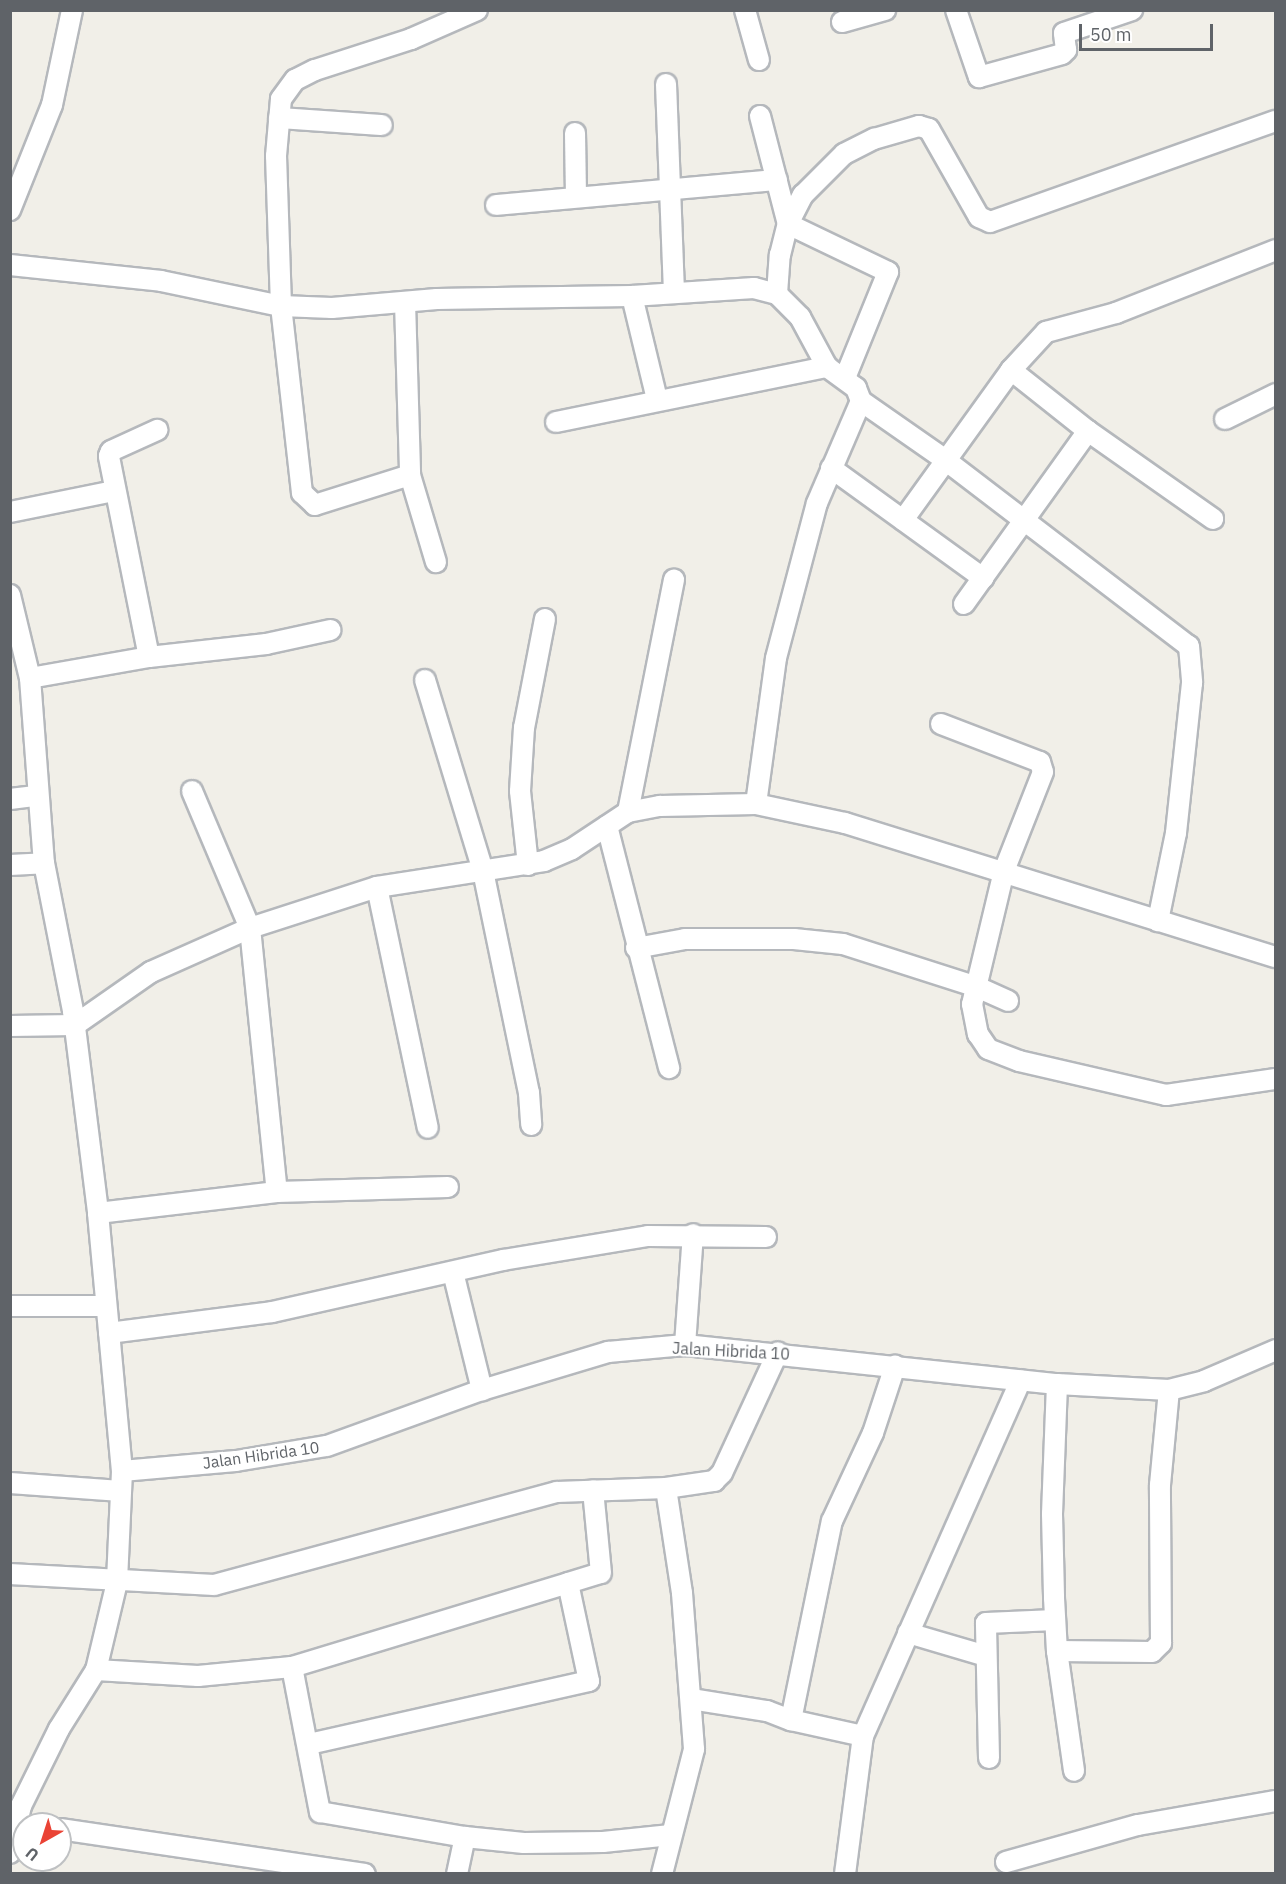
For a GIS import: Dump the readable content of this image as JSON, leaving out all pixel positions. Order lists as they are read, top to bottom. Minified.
{"streets":{"street":["Jalan Hibrida 10"]},"scale_bar":"50 m","north":"bottom left"}
